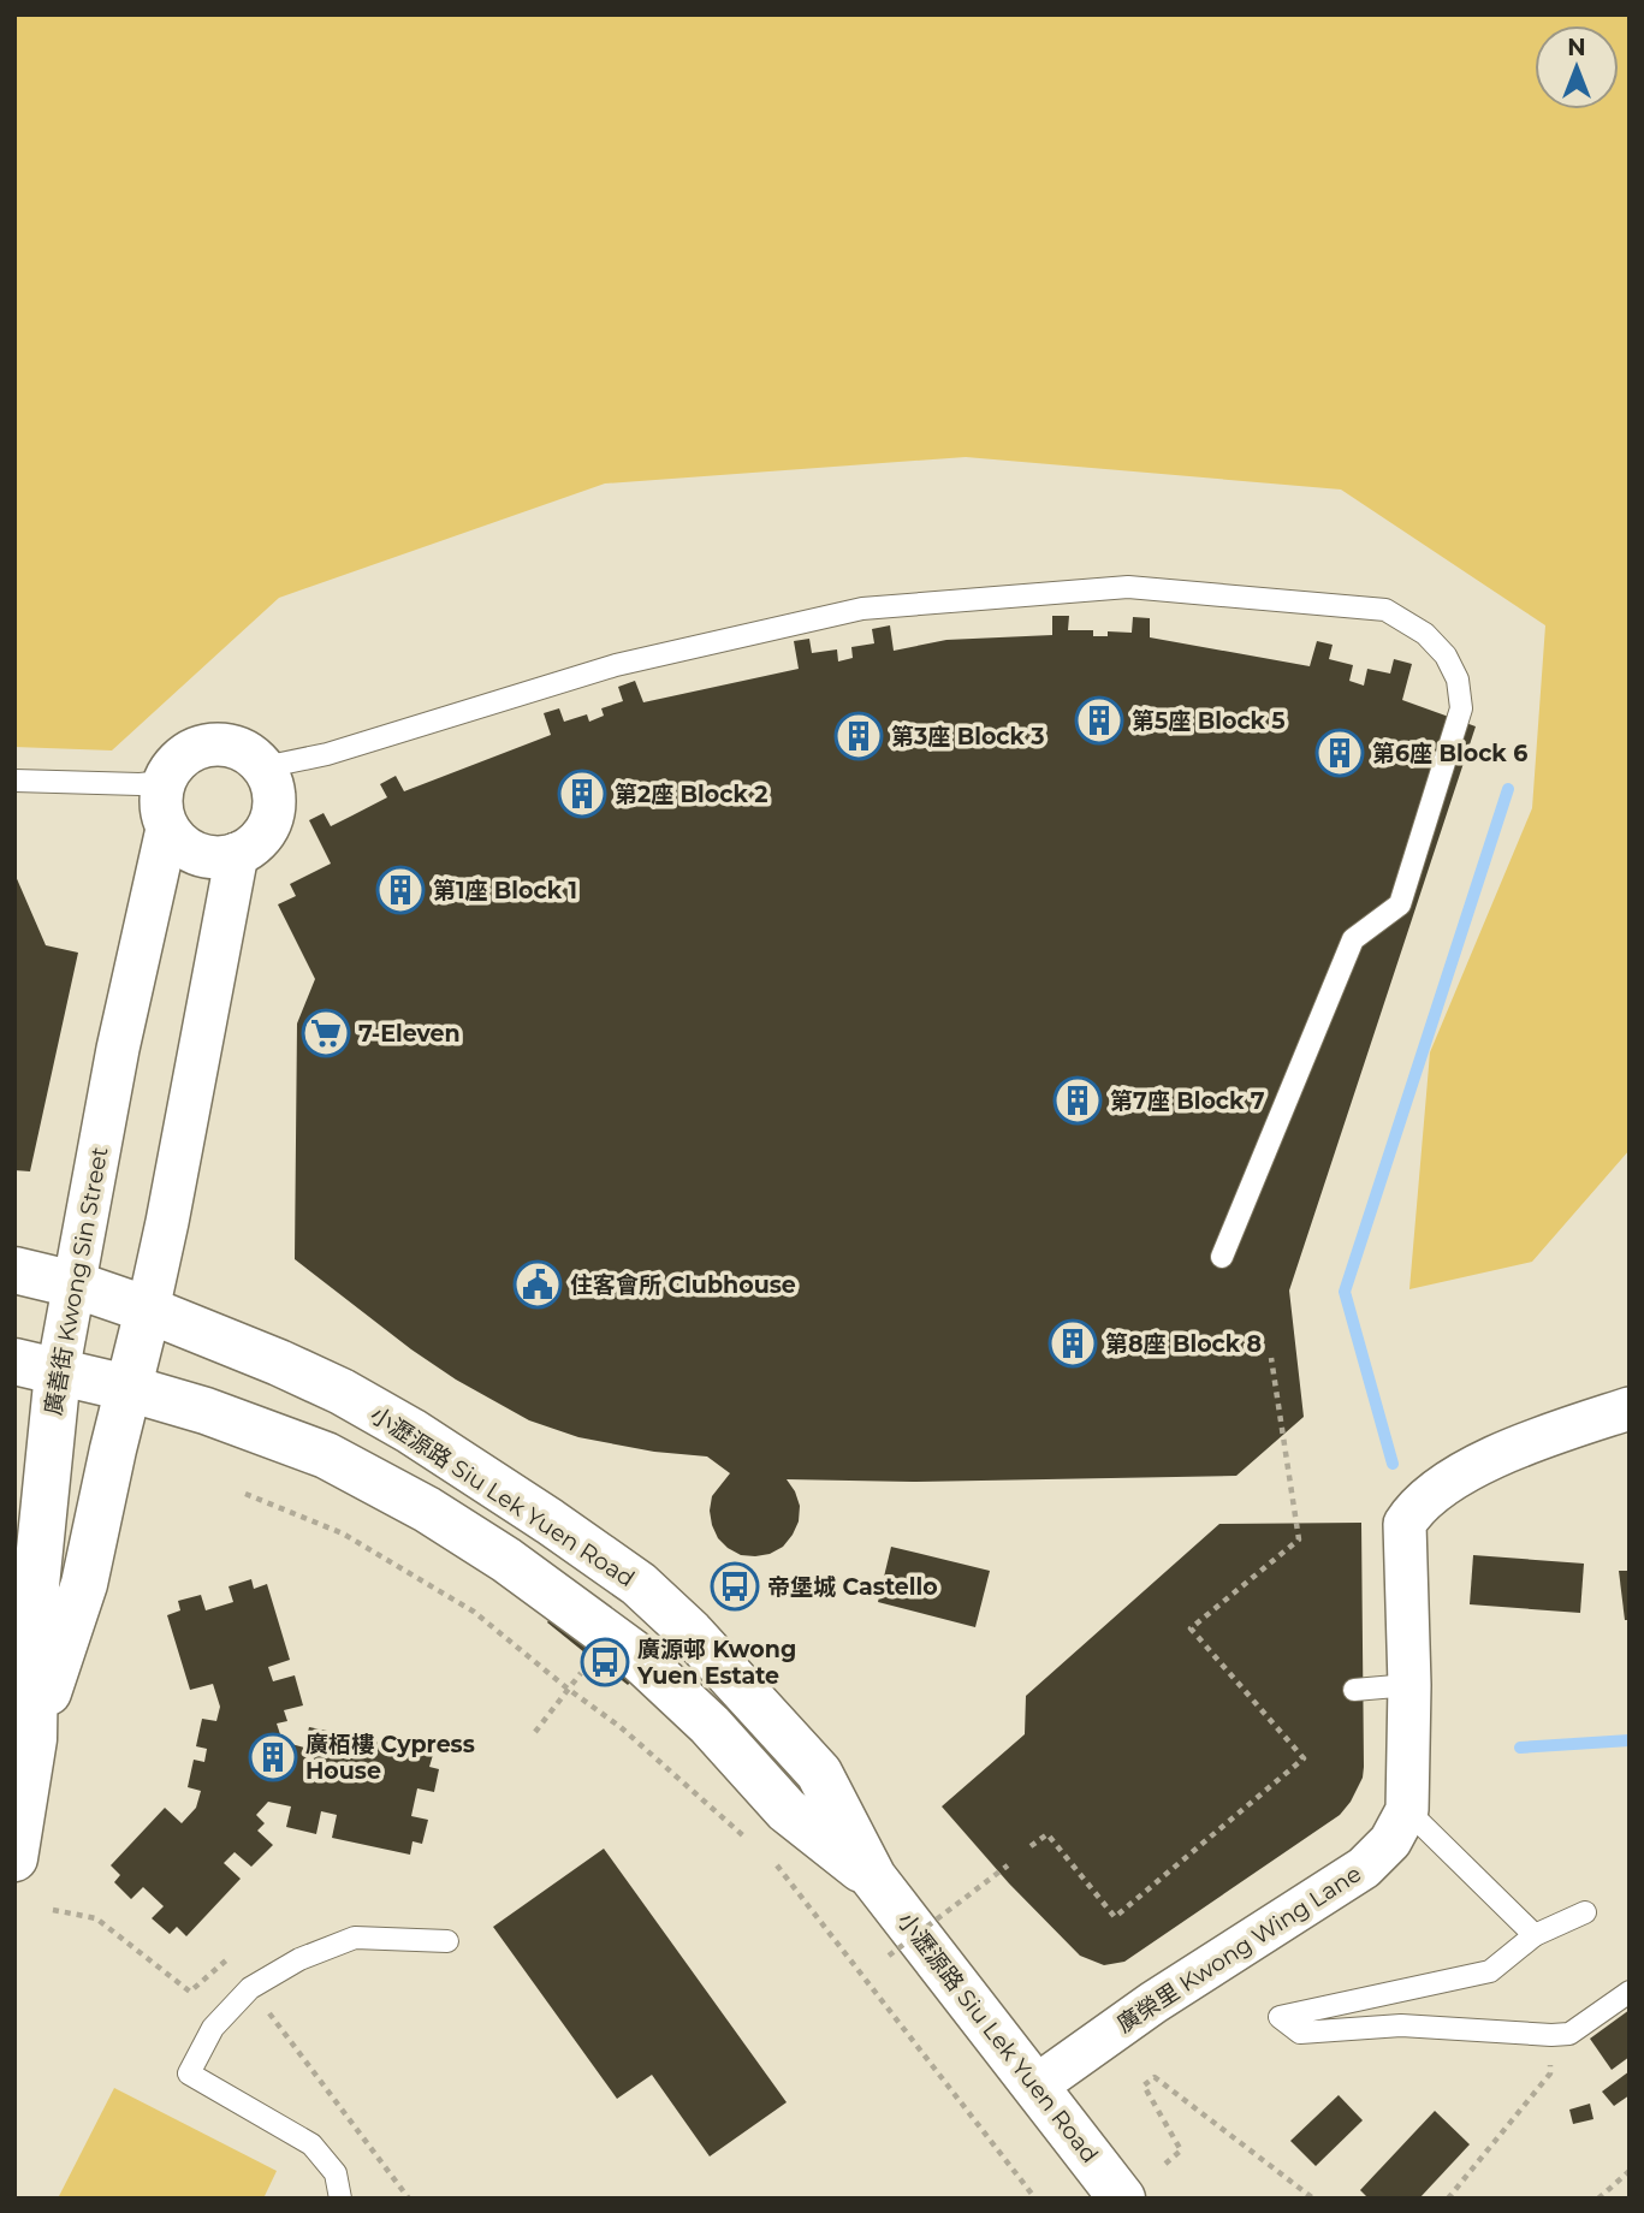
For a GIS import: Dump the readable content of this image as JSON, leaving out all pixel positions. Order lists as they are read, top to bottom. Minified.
{"streets":{"street":["廣善街 Kwong Sin Street","小瀝源路 Siu Lek Yuen Road","廣榮里 Kwong Wing Lane"]},"crossings":[["廣善街 Kwong Sin Street","小瀝源路 Siu Lek Yuen Road"],["小瀝源路 Siu Lek Yuen Road","廣榮里 Kwong Wing Lane"]],"places":{"building":["第5座 Block 5","第3座 Block 3","第6座 Block 6","第2座 Block 2","第1座 Block 1","第7座 Block 7","第8座 Block 8","廣栢樓 Cypress House"],"supermarket":["7-Eleven"],"public building":["住客會所 Clubhouse"],"bus stop":["帝堡城 Castello","廣源邨 Kwong Yuen Estate"]},"north":"top"}
